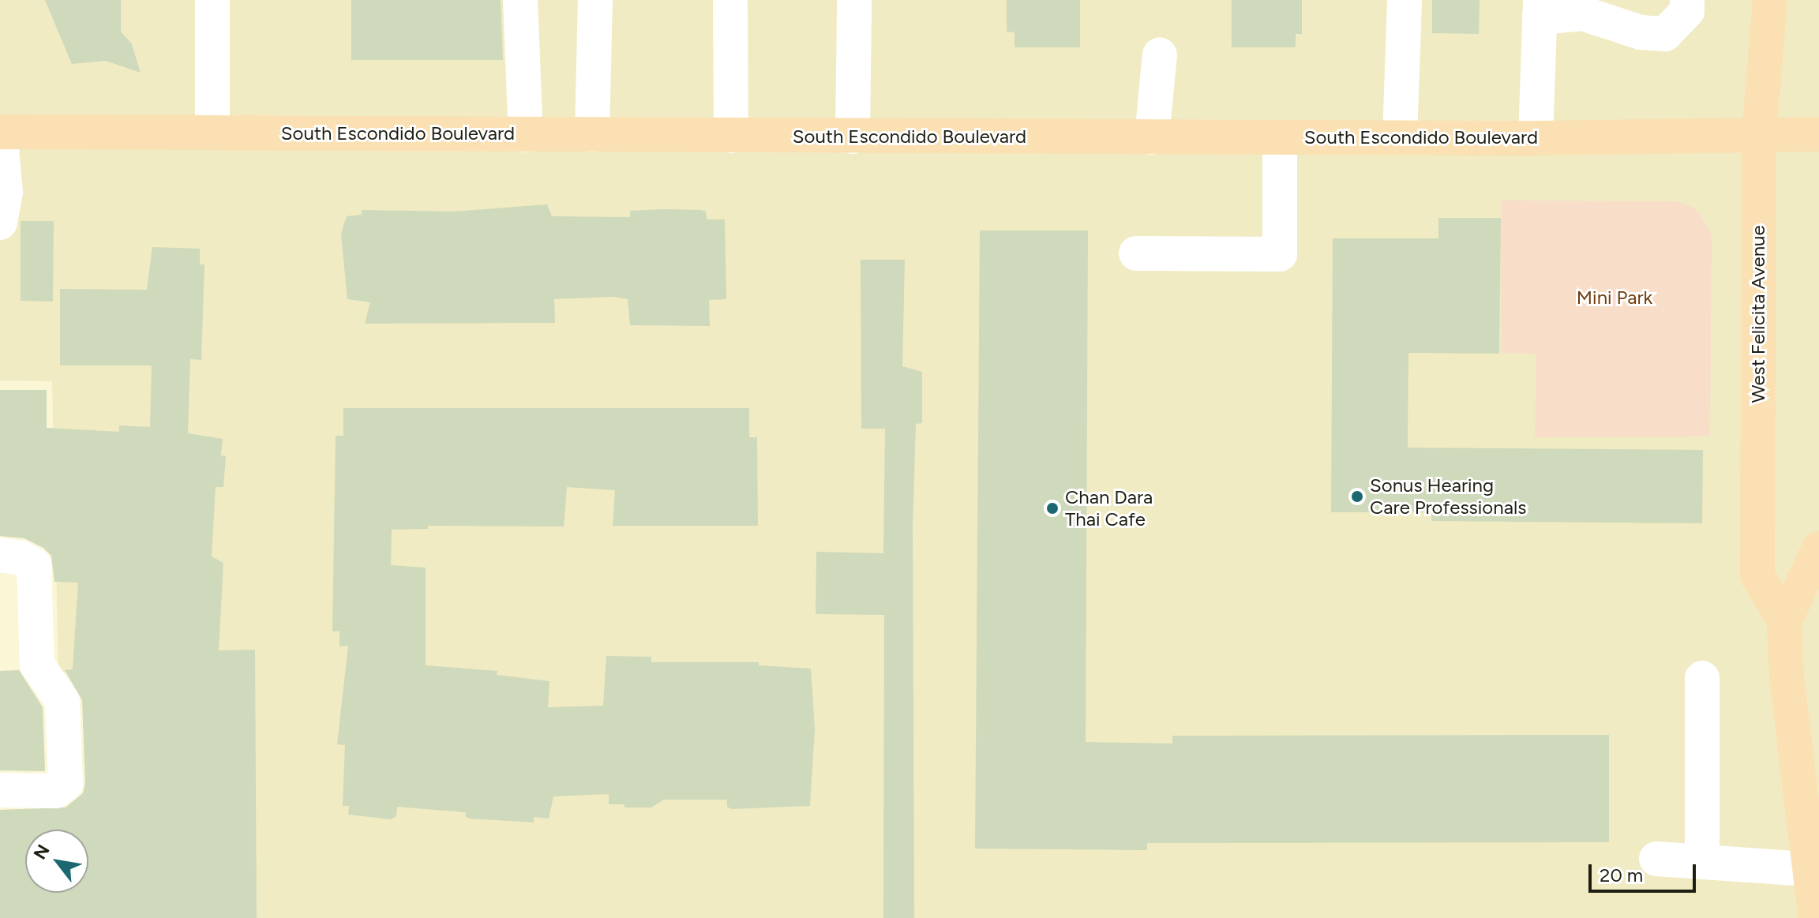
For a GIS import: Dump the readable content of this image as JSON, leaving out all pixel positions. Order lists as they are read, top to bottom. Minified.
{"streets":{"main road":["South Escondido Boulevard","West Felicita Avenue"]},"crossings":[["South Escondido Boulevard","West Felicita Avenue"]],"parks":["Mini Park"],"places":["Sonus Hearing Care Professionals","Chan Dara Thai Cafe"],"scale_bar":"20 m","north":"top left"}
